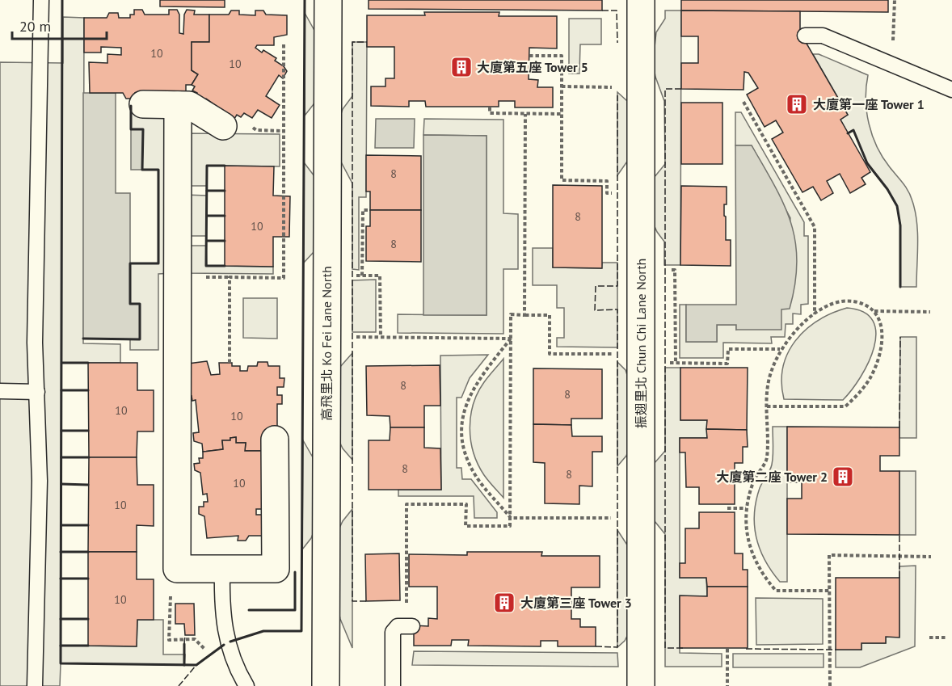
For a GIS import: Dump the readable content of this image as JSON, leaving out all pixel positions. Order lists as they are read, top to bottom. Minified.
{"streets":{"street":["高飛里北 Ko Fei Lane North","振翅里北 Chun Chi Lane North"]},"places":{"building":["大廈第五座 Tower 5","大廈第一座 Tower 1","大廈第二座 Tower 2","大廈第三座 Tower 3"]},"house_numbers":["10","10","8","8","10","8","8","8","10","10","8","8","10","10","10"],"scale_bar":"20 m"}
